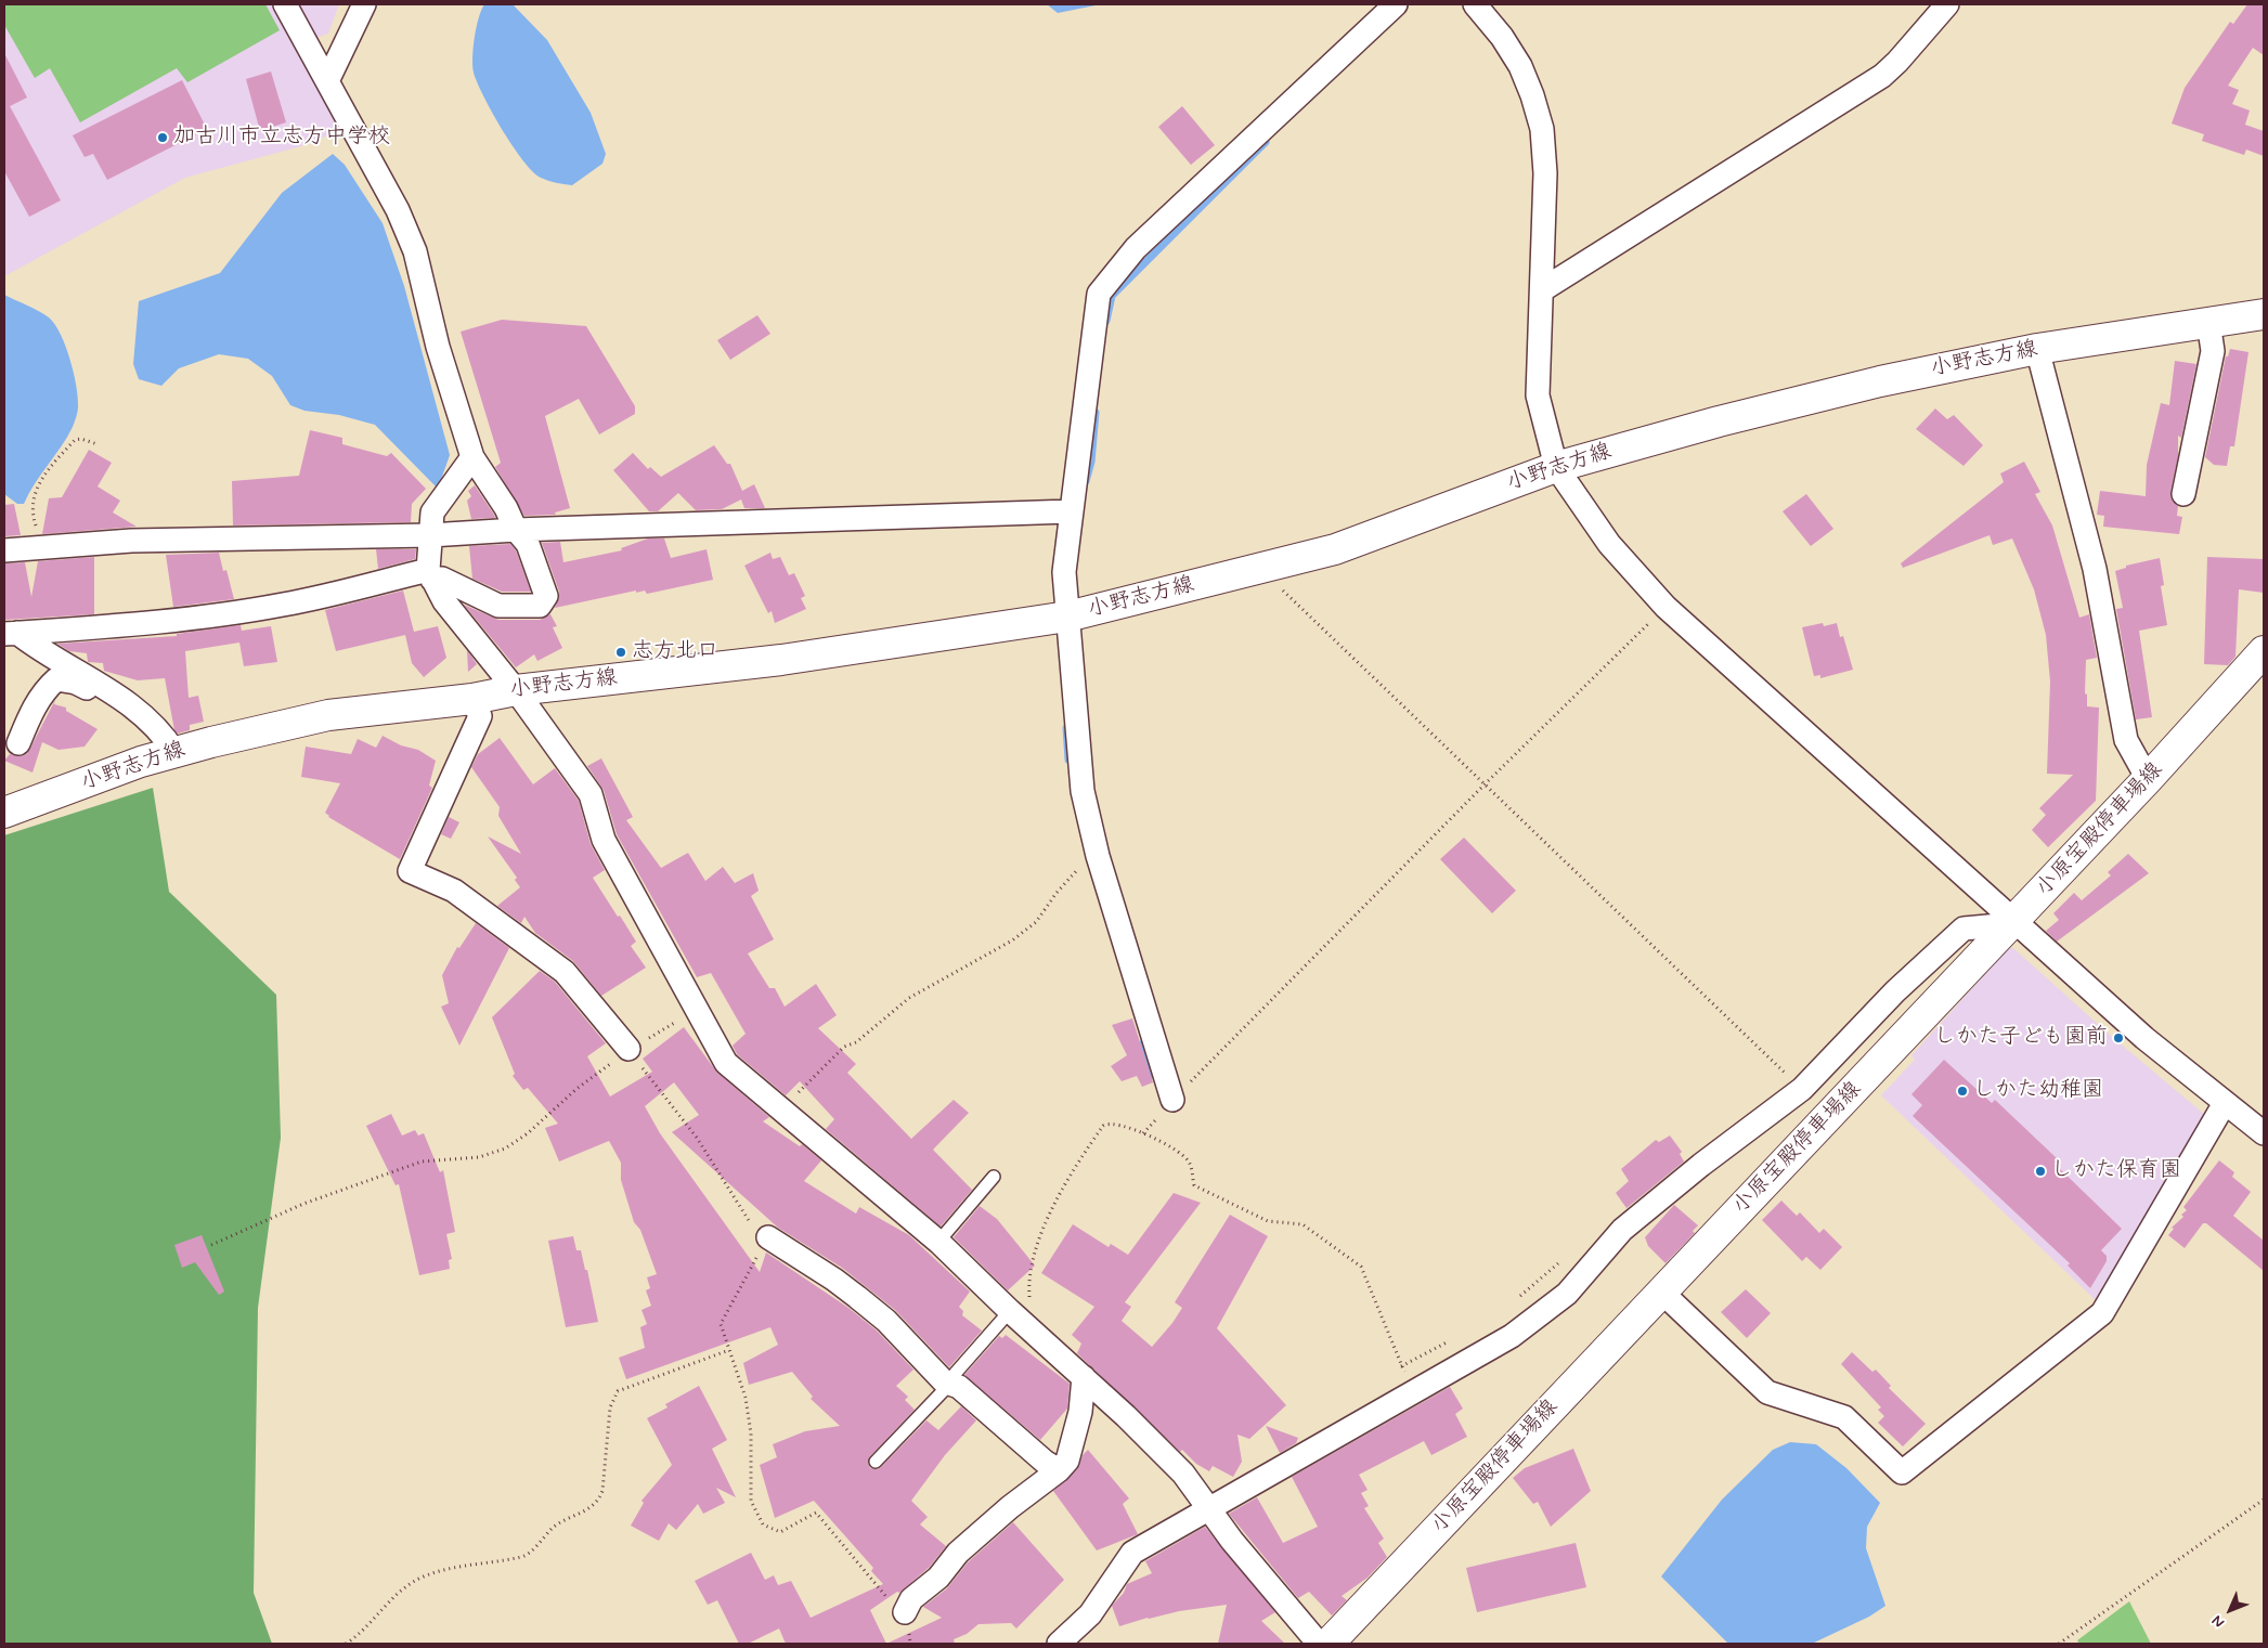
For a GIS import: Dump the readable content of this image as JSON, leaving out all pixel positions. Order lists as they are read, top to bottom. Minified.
{"streets":{"main road":["小野志方線","小原宝殿停車場線"]},"places":["加古川市立志方中学校","志方北口","しかた子ども園前","しかた幼稚園","しかた保育園"],"north":"bottom left"}
